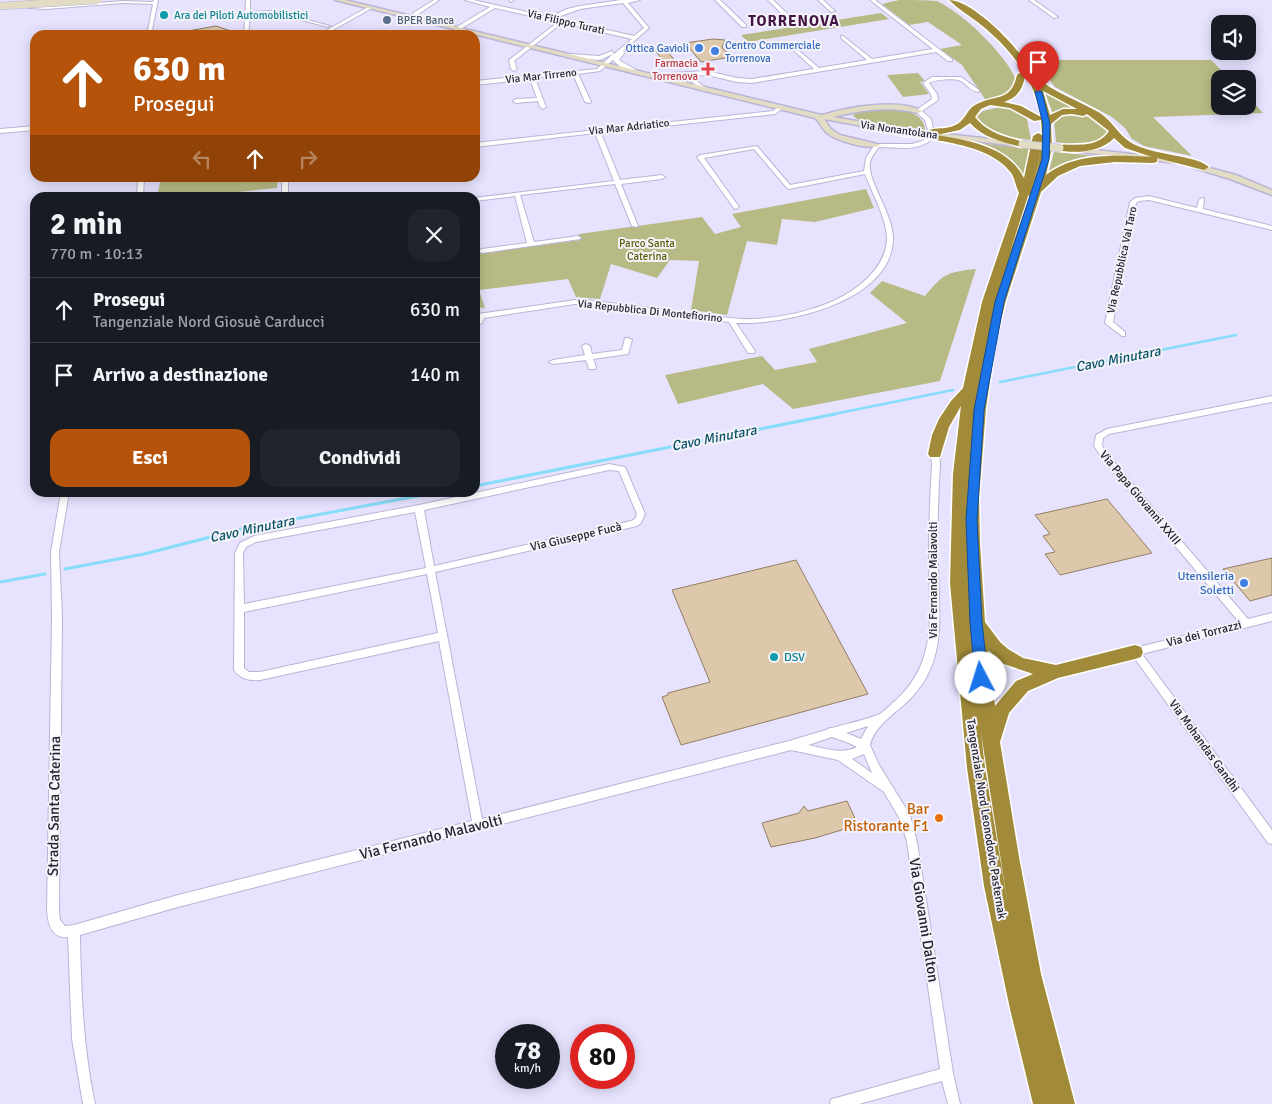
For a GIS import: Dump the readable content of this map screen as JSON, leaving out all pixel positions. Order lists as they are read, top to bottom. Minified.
{"streets":{"highway":["Tangenziale Nord Leonodovic Pasternak"],"main road":["Via Nonantolana"],"street":["Via Filippo Turati","Via Mar Tirreno","Via Mar Adriatico","Via Repubblica Val Taro","Via Repubblica Di Montefiorino","Via Papa Giovanni XXIII","Via Giuseppe Fucà","Via Fernando Malavolti","Via dei Torrazzi","Via Mohandas Gandhi","Strada Santa Caterina","Via Giovanni Dalton"]},"crossings":[["Via Mar Tirreno","Via Nonantolana"],["Via Mar Adriatico","Via Nonantolana"],["Via Papa Giovanni XXIII","Via dei Torrazzi"],["Via Fernando Malavolti","Strada Santa Caterina"],["Via Fernando Malavolti","Via Giovanni Dalton"],["Via dei Torrazzi","Via Mohandas Gandhi"]],"districts":["TORRENOVA"],"water":["Cavo Minutara"],"parks":["Parco Santa Caterina"],"places":{"other":["Ara dei Piloti Automobilistici","BPER Banca","Ottica Gavioli","Centro Commerciale Torrenova","Utensileria Soletti","DSV","Bar Ristorante F1"],"health":["Farmacia Torrenova"]},"page":{"turn":["630 m","Prosegui"],"heading":["2 min","770 m · 10:13"],"list":[{"name":"Prosegui","note":"Tangenziale Nord Giosuè Carducci","value":"630 m"},{"name":"Arrivo a destinazione","value":"140 m"}],"buttons":["Esci","Condividi"],"speed":"78 km/h","limit":"80"}}
